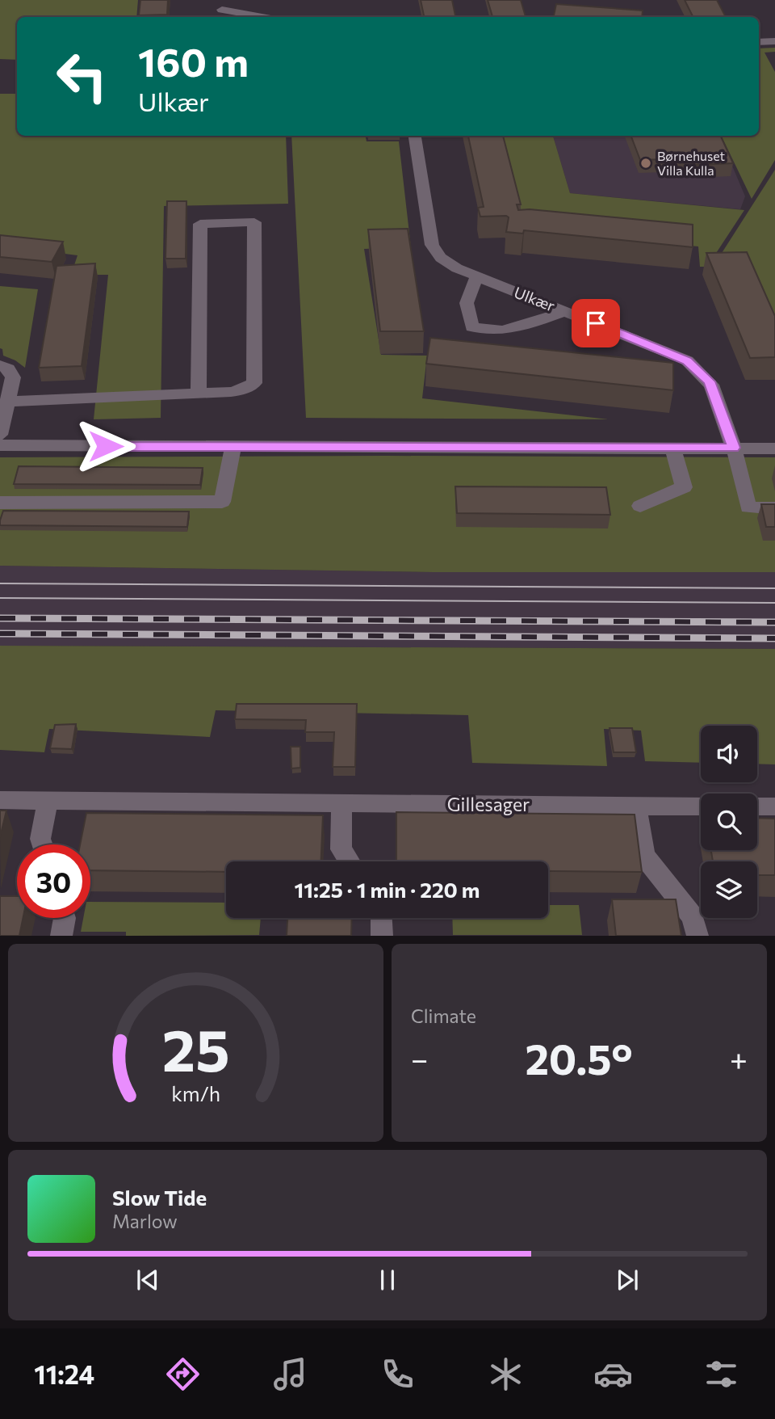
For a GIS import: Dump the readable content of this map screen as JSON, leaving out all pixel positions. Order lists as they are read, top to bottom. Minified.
{"streets":{"street":["Ulkær","Gillesager"]},"places":["Børnehuset Villa Kulla"],"page":{"turn":["160 m","Ulkær"],"limit":"30","trip":"11:25 · 1 min · 220 m","tile":"Climate","heat":["−","20.5°","+"],"song":["Slow Tide","Marlow"],"tabs":"11:24","gauge":["25","km/h"]}}
